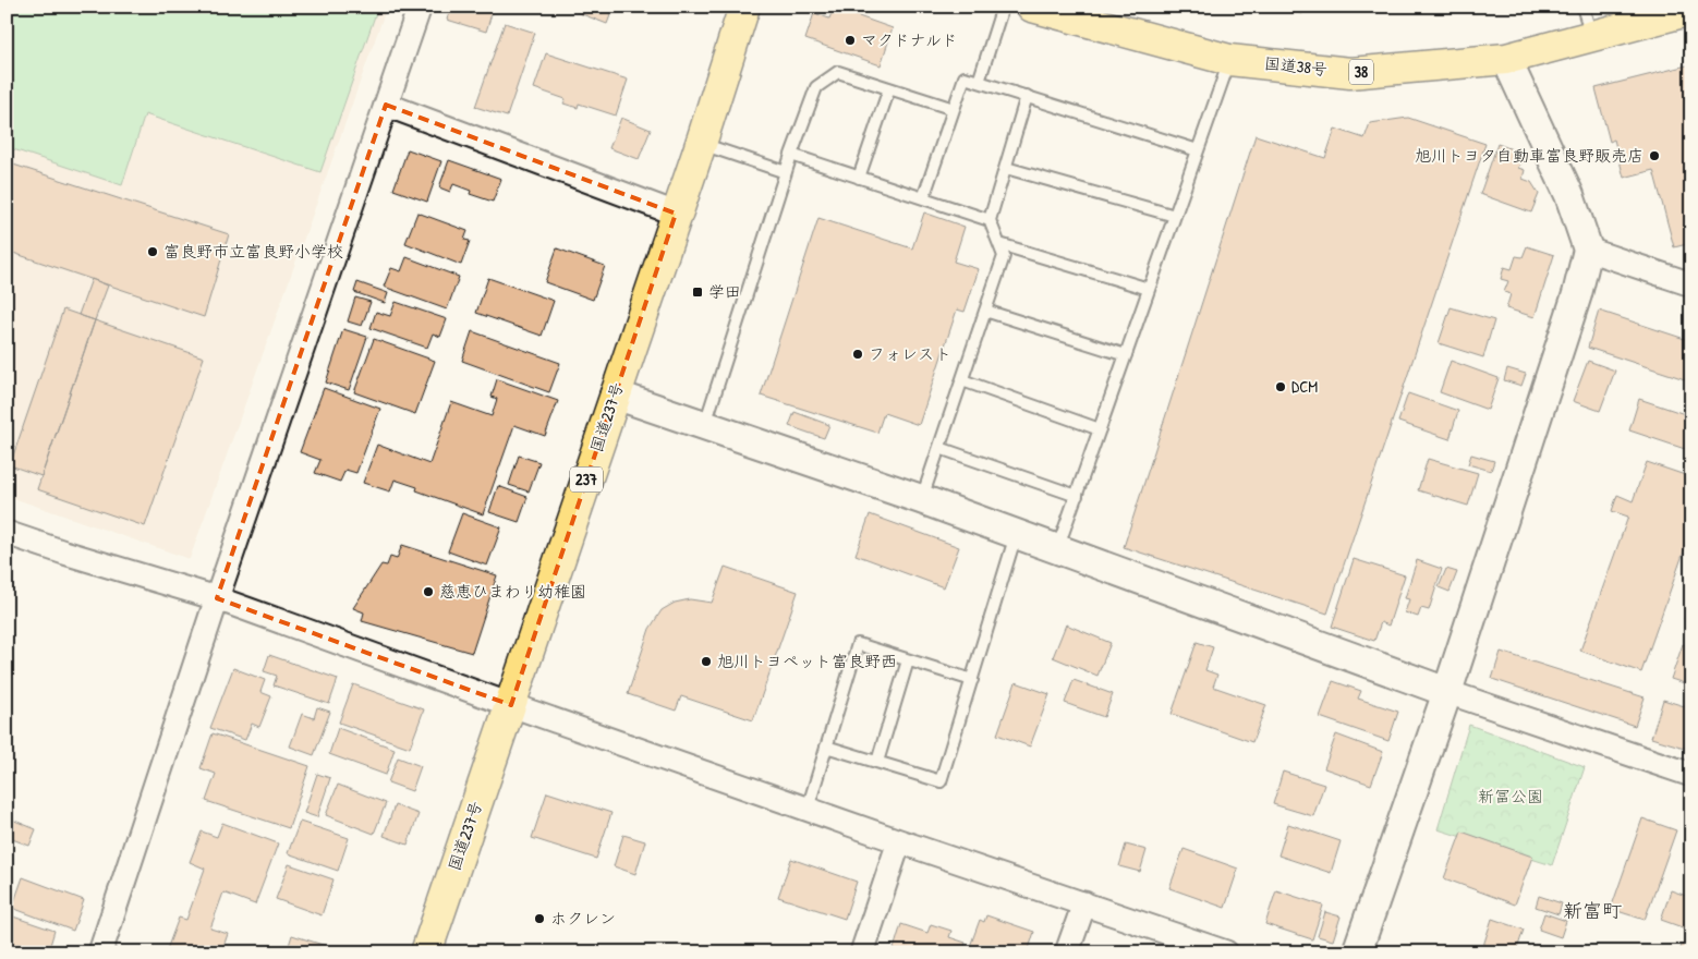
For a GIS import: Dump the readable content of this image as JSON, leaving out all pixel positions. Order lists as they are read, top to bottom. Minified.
{"streets":{"highway":["国道38号","38","国道237号","237"]},"districts":["新富町"],"parks":["新冨公園"],"places":{"other":["マクドナルド","旭川トヨタ自動車富良野販売店","富良野市立富良野小学校","フォレスト","DCM","慈恵ひまわり幼稚園","旭川トヨペット富良野西","ホクレン"],"transit":["学田"]}}
